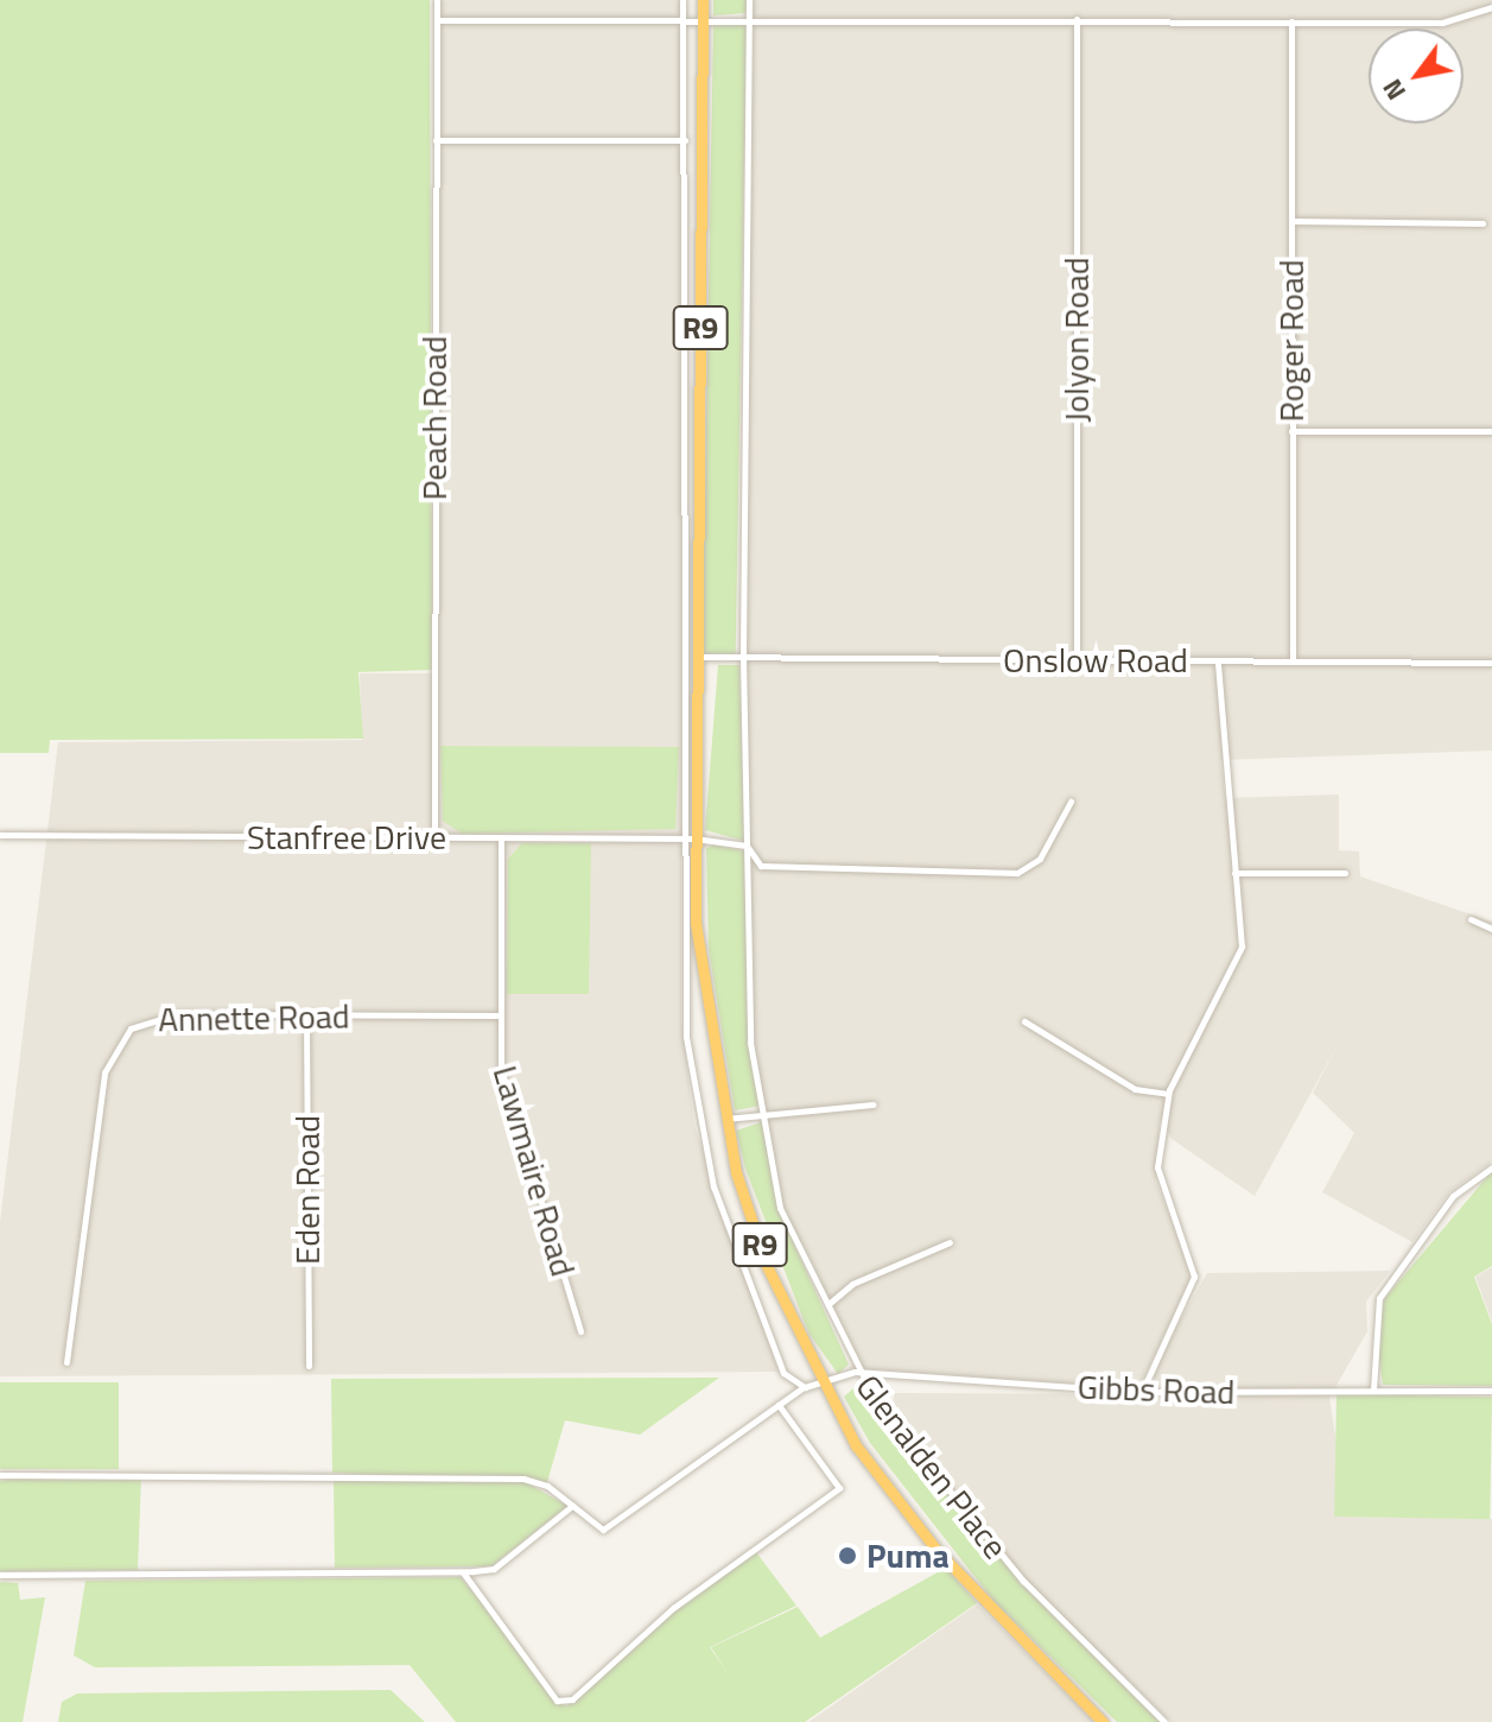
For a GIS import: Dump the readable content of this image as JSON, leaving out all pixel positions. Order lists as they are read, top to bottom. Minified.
{"streets":{"highway":["R9"],"street":["Jolyon Road","Roger Road","Peach Road","Onslow Road","Stanfree Drive","Annette Road","Lawmaire Road","Eden Road","Gibbs Road","Glenalden Place"]},"crossings":[["R9","Onslow Road"],["R9","Stanfree Drive"],["Jolyon Road","Onslow Road"],["Roger Road","Onslow Road"],["Peach Road","Stanfree Drive"],["Onslow Road","Glenalden Place"],["Stanfree Drive","Lawmaire Road"],["Stanfree Drive","Glenalden Place"],["Annette Road","Lawmaire Road"],["Annette Road","Eden Road"],["Gibbs Road","Glenalden Place"]],"places":["Puma"],"north":"bottom left"}
